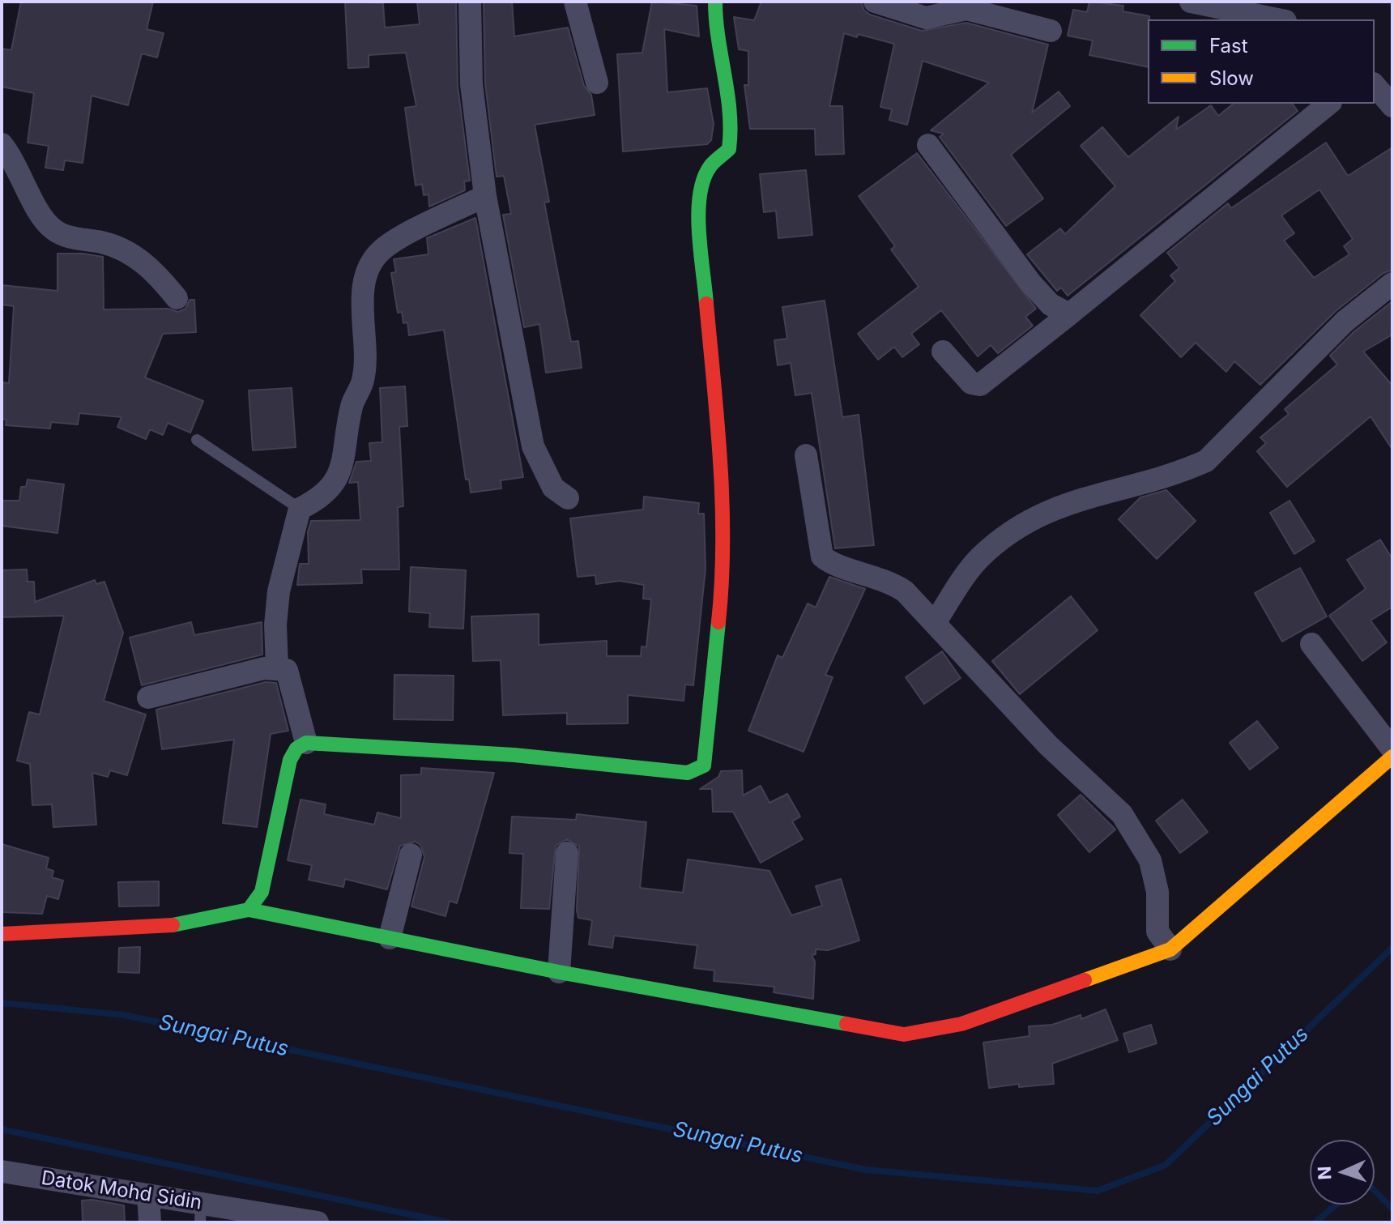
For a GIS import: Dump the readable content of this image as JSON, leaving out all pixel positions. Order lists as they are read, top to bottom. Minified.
{"streets":{"street":["Datok Mohd Sidin"]},"water":["Sungai Putus"],"legend":["Fast","Slow"],"north":"left"}
